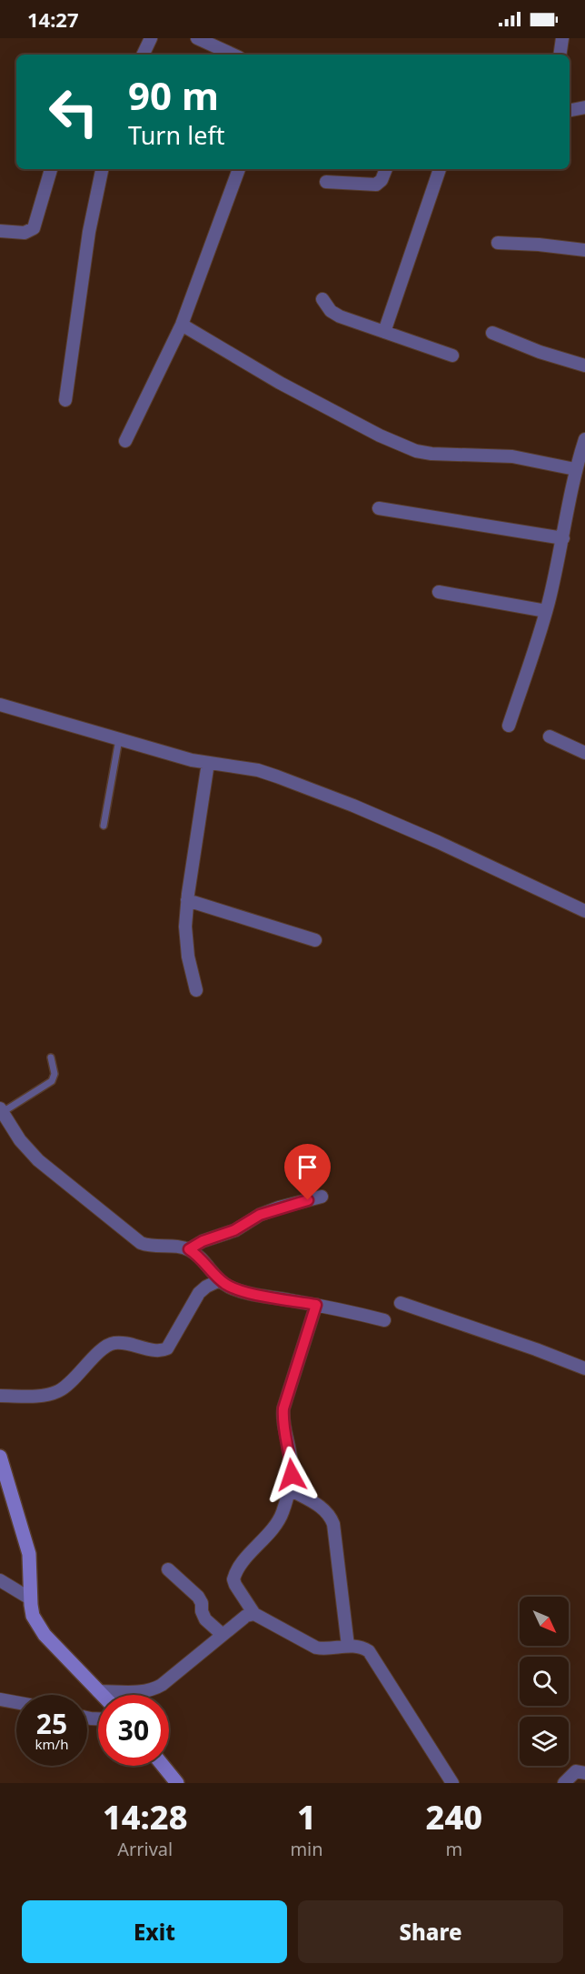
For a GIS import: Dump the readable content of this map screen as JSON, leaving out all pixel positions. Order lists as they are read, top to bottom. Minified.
{"north":"bottom right","page":{"status":"14:27","turn":["90 m","Turn left"],"speed":"25 km/h","limit":"30","eta":["14:28","Arrival","1","min","240","m"],"buttons":["Exit","Share"]}}
